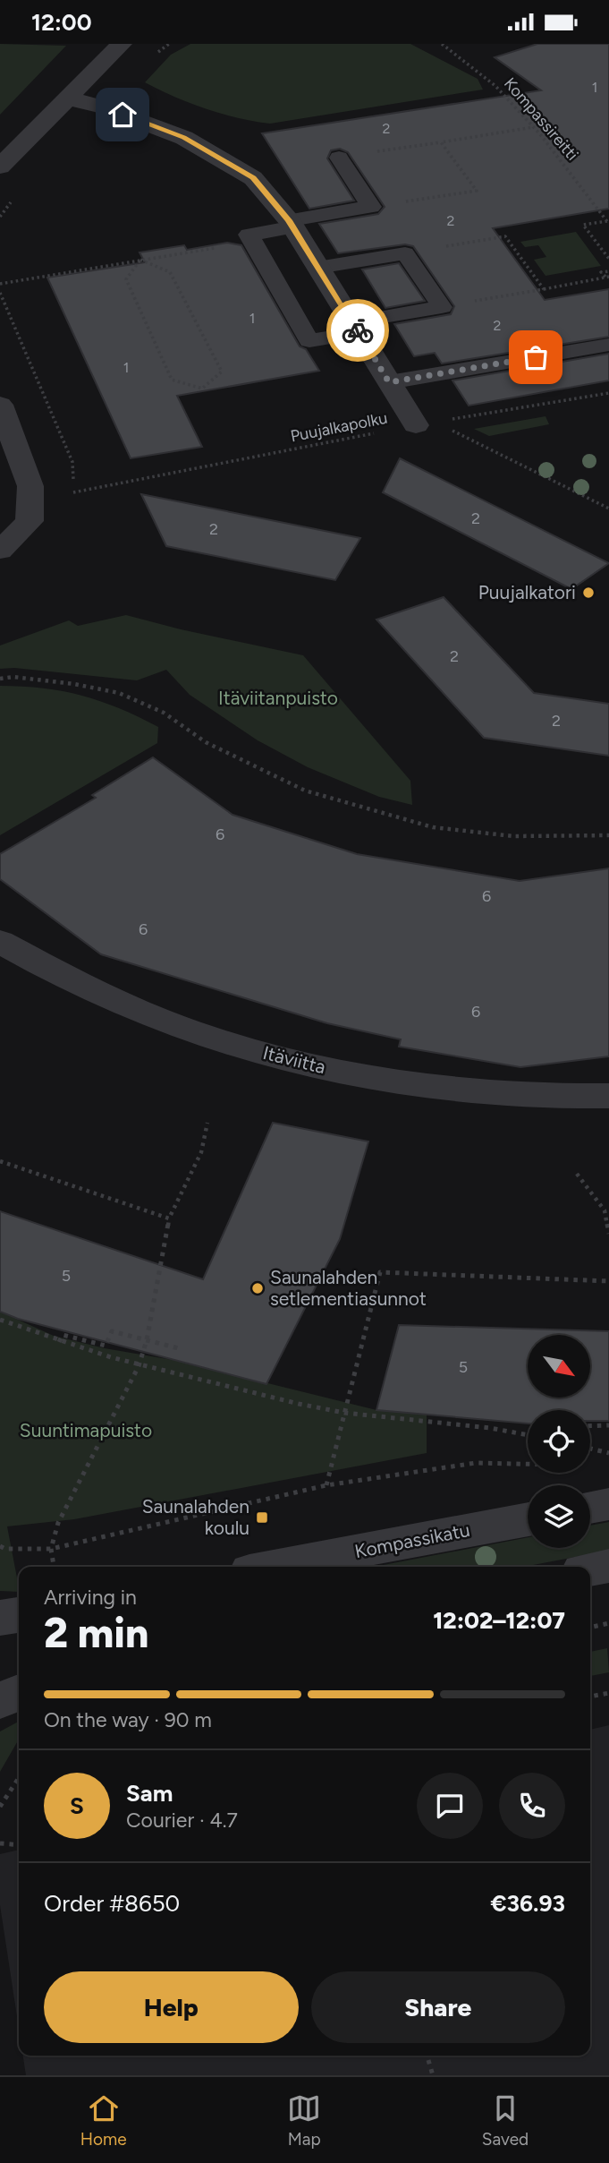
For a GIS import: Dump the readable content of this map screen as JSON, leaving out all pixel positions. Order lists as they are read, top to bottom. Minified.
{"streets":{"street":["Itäviitta","Kompassikatu"],"path":["Kompassireitti","Puujalkapolku"]},"parks":["Itäviitanpuisto","Suuntimapuisto"],"places":{"other":["Puujalkatori","Saunalahden setlementiasunnot"],"transit":["Saunalahden koulu"]},"house_numbers":["1","2","2","1","2","1","2","2","2","2","6","6","6","6","5","5"],"north":"bottom right","page":{"status":"12:00","heading":["2 min","Arriving in","12:02–12:07"],"panel":["Sam","Courier · 4.7","Order #8650","€36.93"],"bar":"On the way · 90 m","round":"S","buttons":["Help","Share"],"tabs":["Home","Map","Saved"]}}
